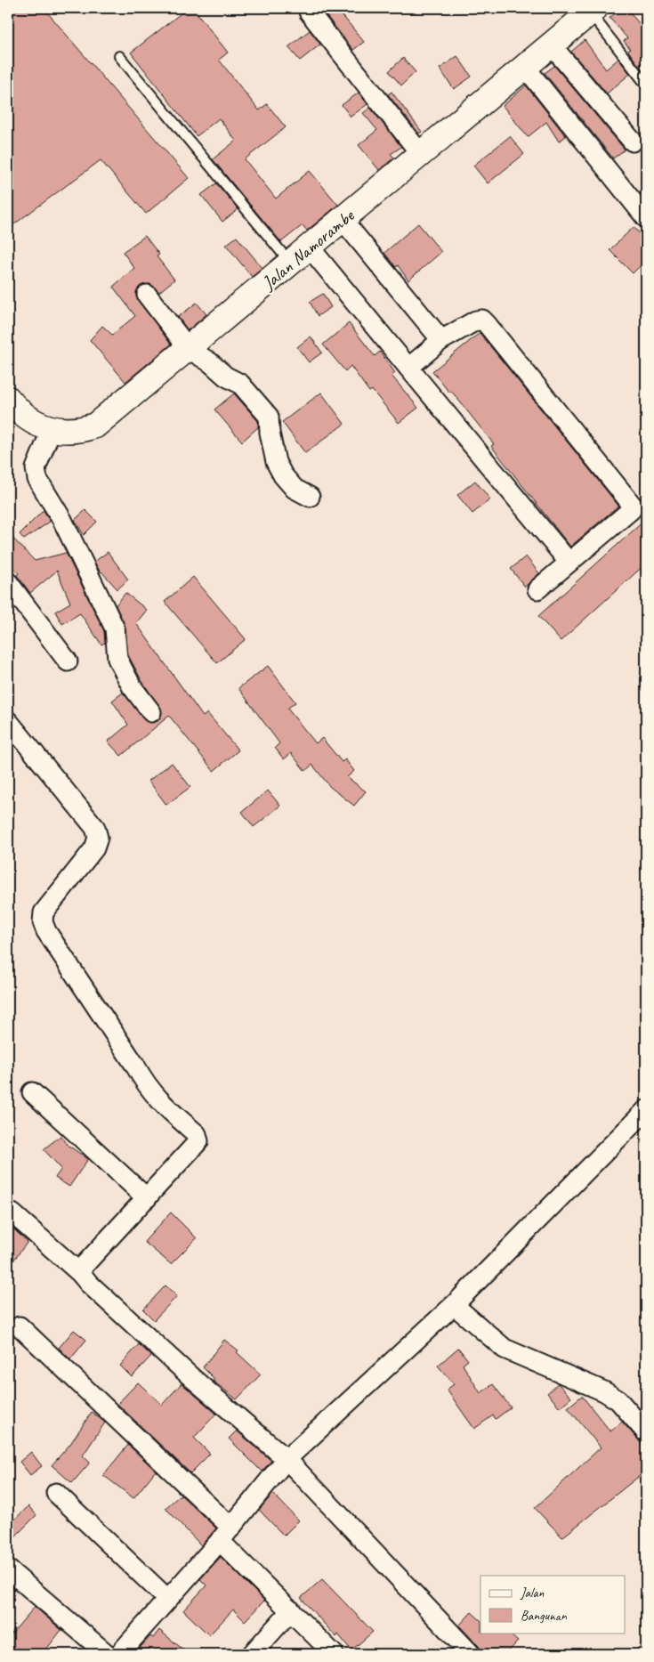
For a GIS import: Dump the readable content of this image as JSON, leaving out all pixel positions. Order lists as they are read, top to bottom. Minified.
{"streets":{"main road":["Jalan Namorambe"]},"legend":["Jalan","Bangunan"]}
